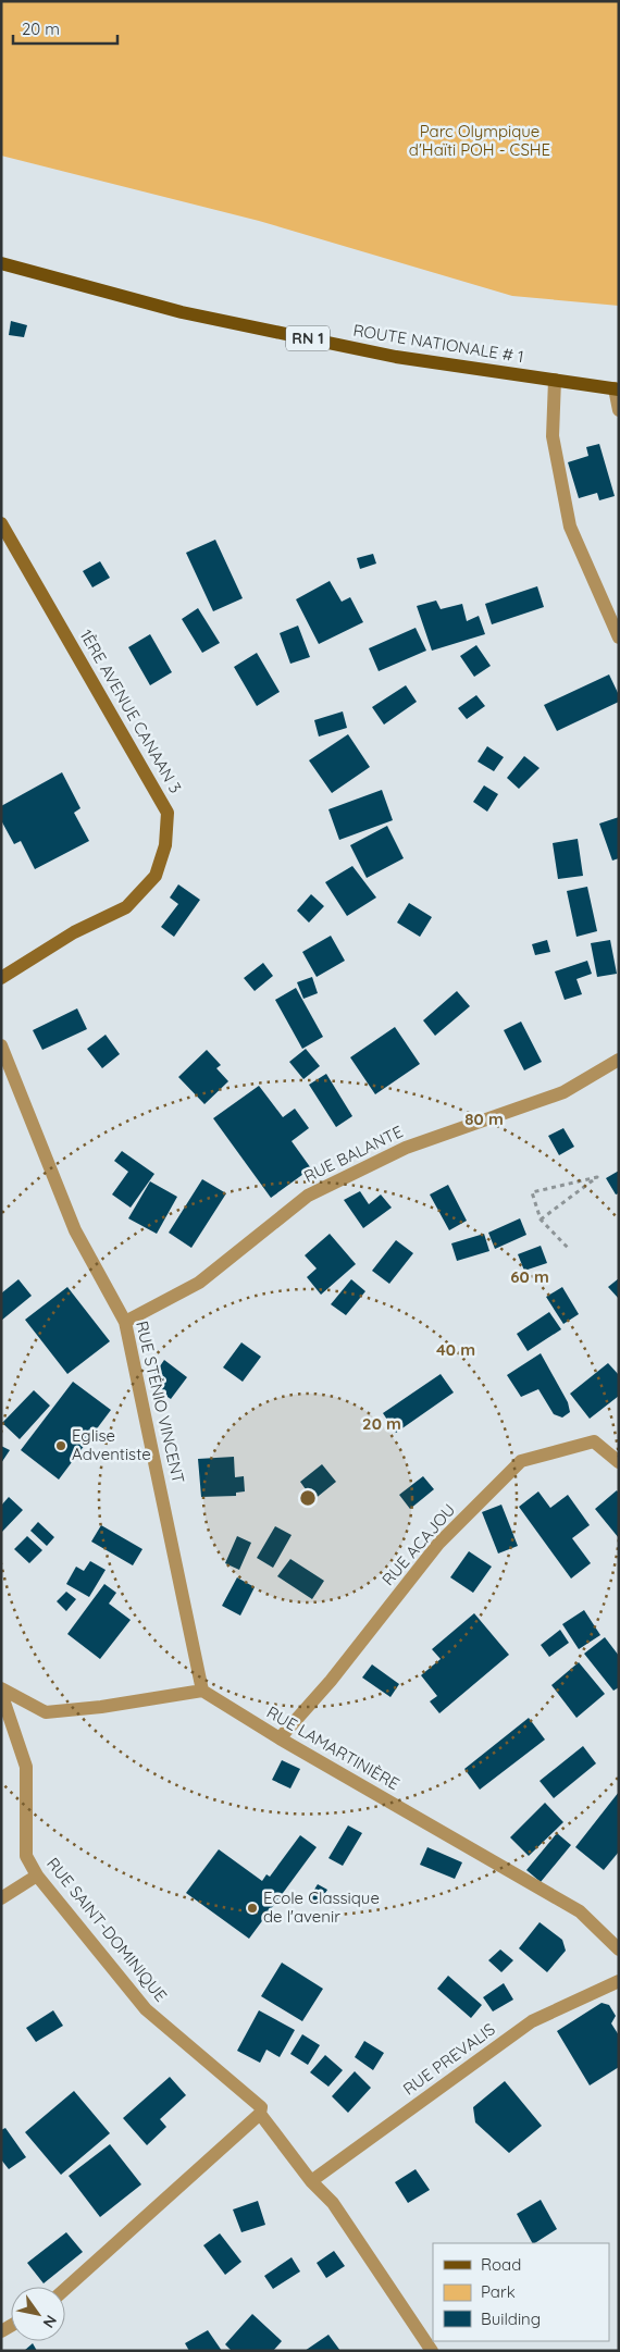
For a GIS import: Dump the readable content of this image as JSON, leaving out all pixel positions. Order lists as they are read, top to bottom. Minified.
{"streets":{"main road":["RN 1","ROUTE NATIONALE # 1","1ÈRE AVENUE CANAAN 3"],"street":["RUE BALANTE","RUE STÉNIO VINCENT","RUE ACAJOU","RUE LAMARTINIÈRE","RUE SAINT-DOMINIQUE","RUE PREVALIS"]},"crossings":[["RUE BALANTE","RUE STÉNIO VINCENT"],["RUE STÉNIO VINCENT","RUE LAMARTINIÈRE"],["RUE ACAJOU","RUE LAMARTINIÈRE"],["RUE SAINT-DOMINIQUE","RUE PREVALIS"]],"parks":["Parc Olympique d'Haïti POH - CSHE"],"places":["Eglise Adventiste","Ecole Classique de l'avenir"],"legend":["Road","Park","Building"],"scale_bar":"20 m","north":"bottom right","rings":["80 m","60 m","40 m","20 m"]}
